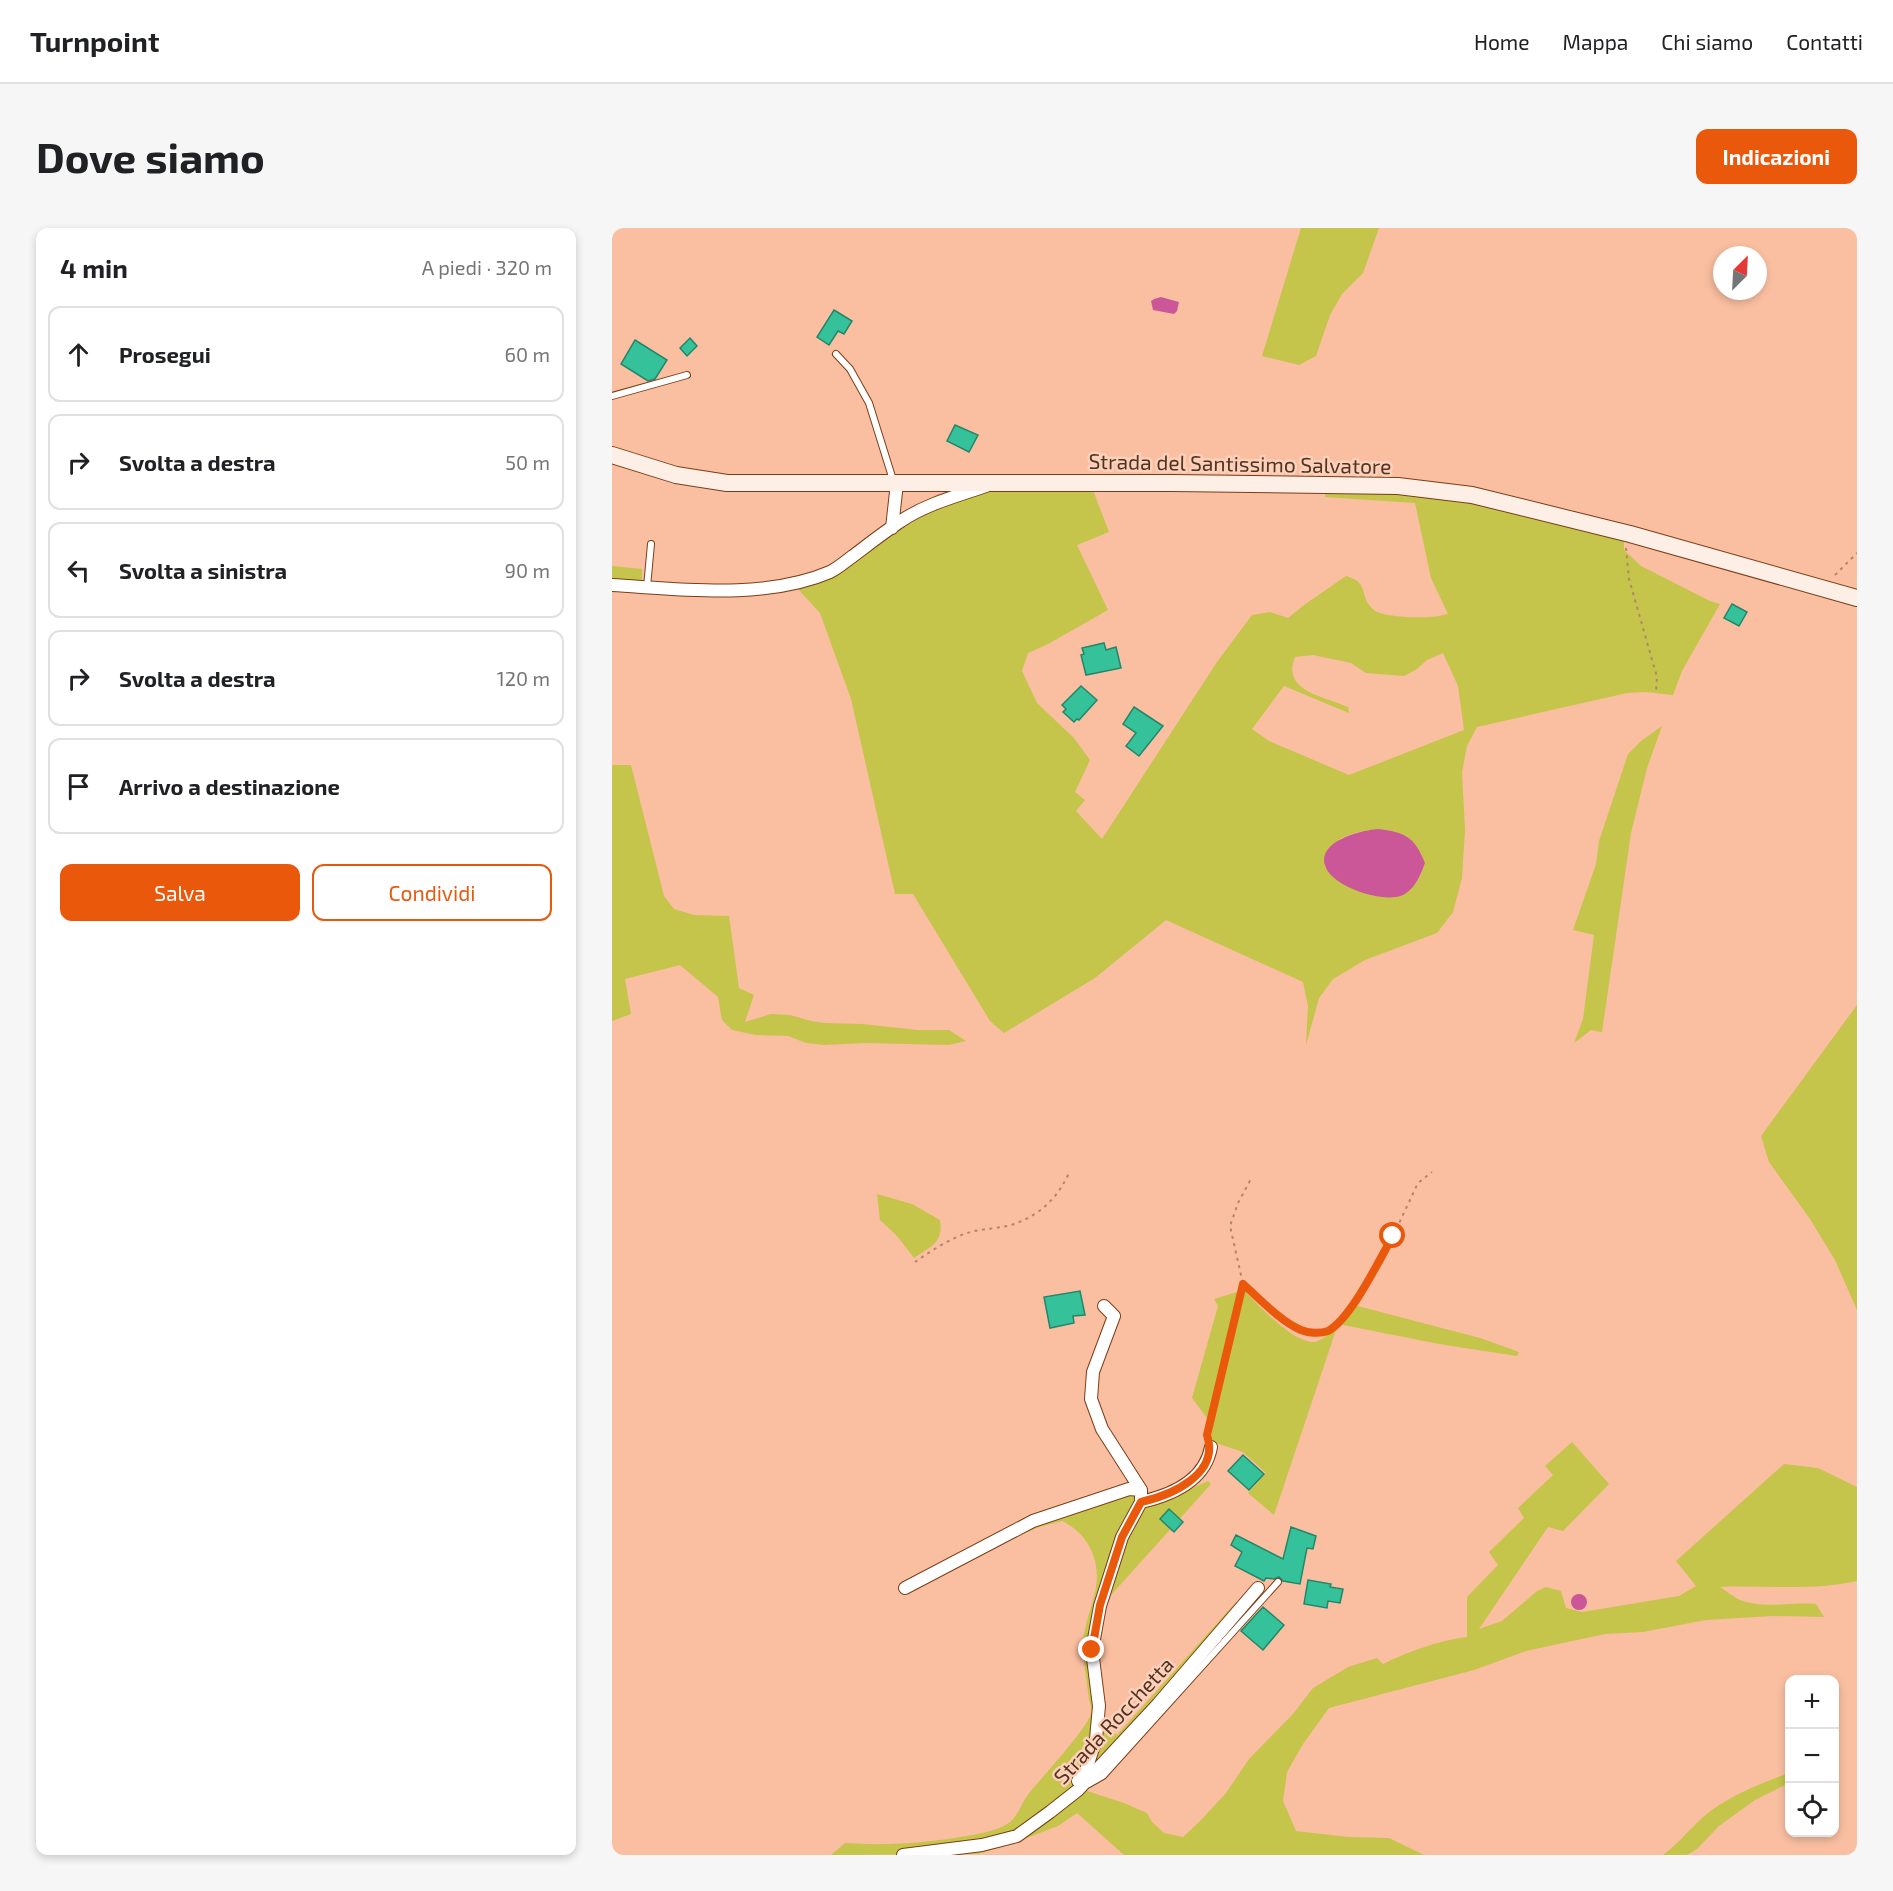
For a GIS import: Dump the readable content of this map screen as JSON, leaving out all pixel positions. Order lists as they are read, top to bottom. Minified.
{"streets":{"street":["Strada del Santissimo Salvatore","Strada Rocchetta"]},"north":"top right","page":{"header":"Turnpoint","nav":["Home","Mappa","Chi siamo","Contatti"],"buttons":["Indicazioni",["Salva","Condividi"]],"title":"Dove siamo","heading":["4 min","A piedi · 320 m"],"list":[["Prosegui","60 m"],["Svolta a destra","50 m"],["Svolta a sinistra","90 m"],["Svolta a destra","120 m"],"Arrivo a destinazione"],"map_buttons":["+","−"]}}
